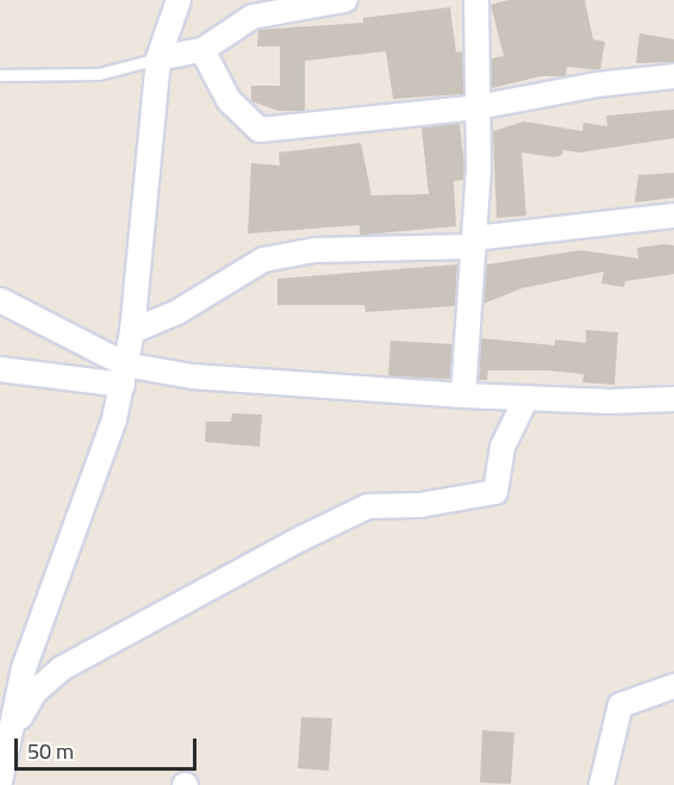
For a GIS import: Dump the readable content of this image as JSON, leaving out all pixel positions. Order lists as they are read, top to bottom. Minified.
{"scale_bar":"50 m"}
